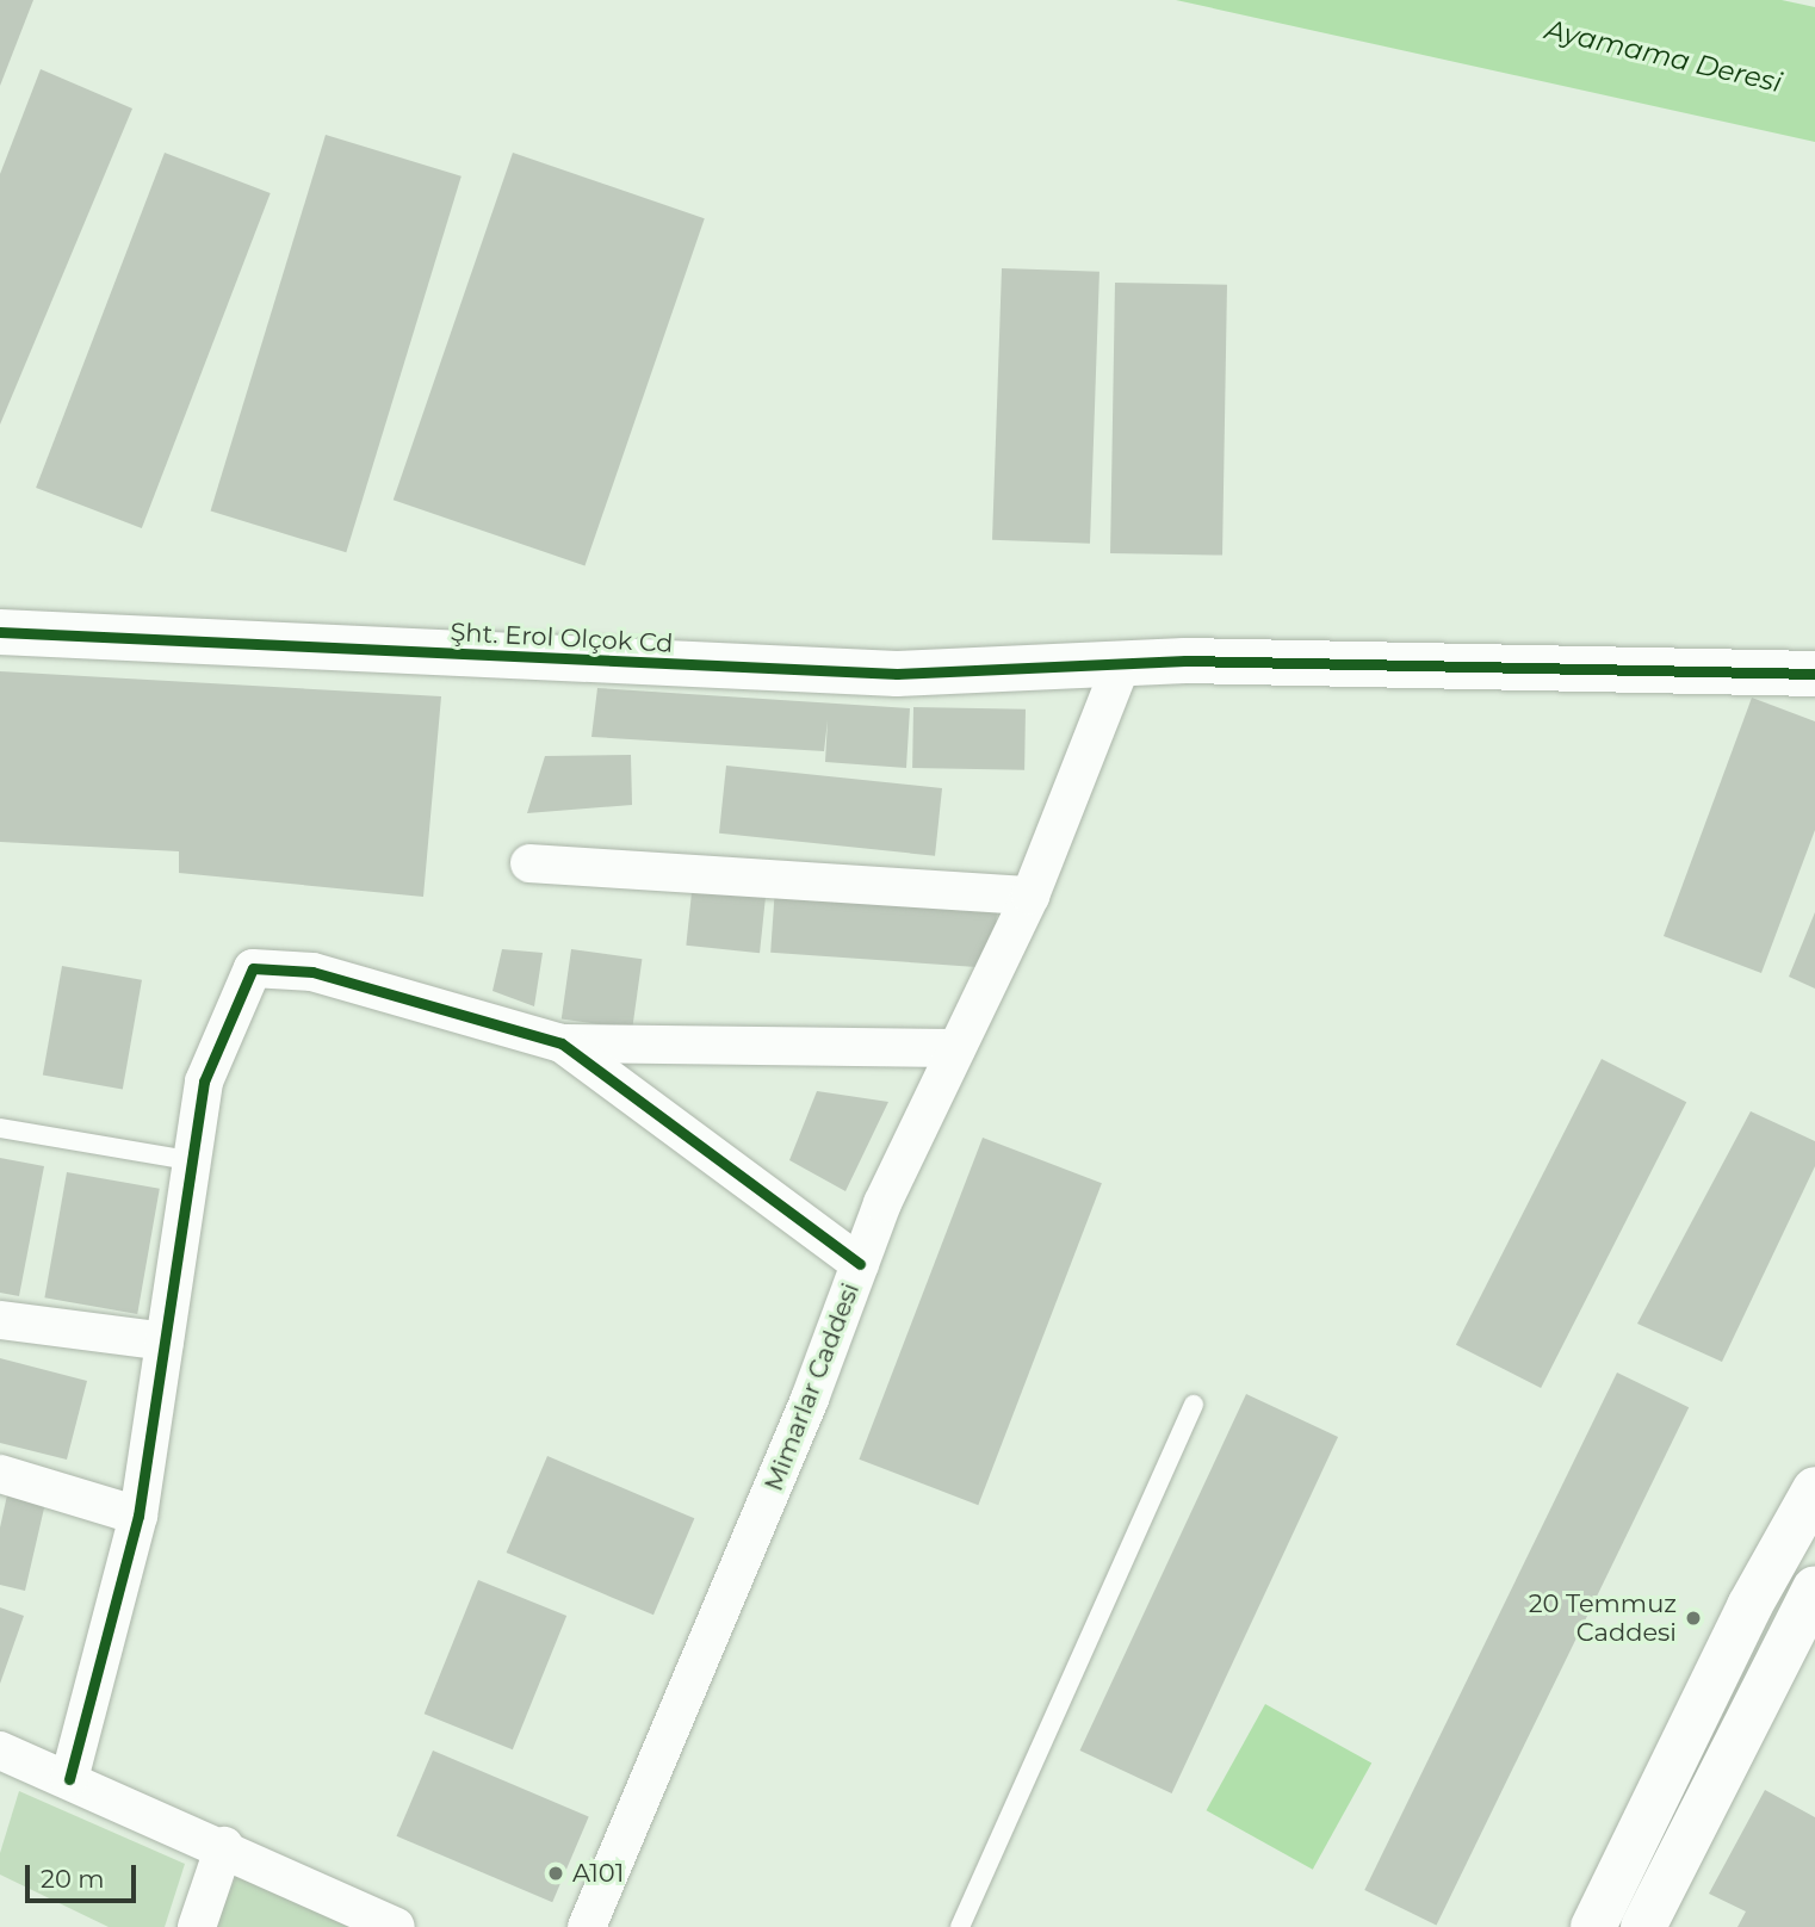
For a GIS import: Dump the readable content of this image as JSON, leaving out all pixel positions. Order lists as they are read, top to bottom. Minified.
{"streets":{"street":["Şht. Erol Olçok Cd","Mimarlar Caddesi"]},"crossings":[["Şht. Erol Olçok Cd","Mimarlar Caddesi"]],"water":["Ayamama Deresi"],"places":["20 Temmuz Caddesi","A101"],"scale_bar":"20 m"}
